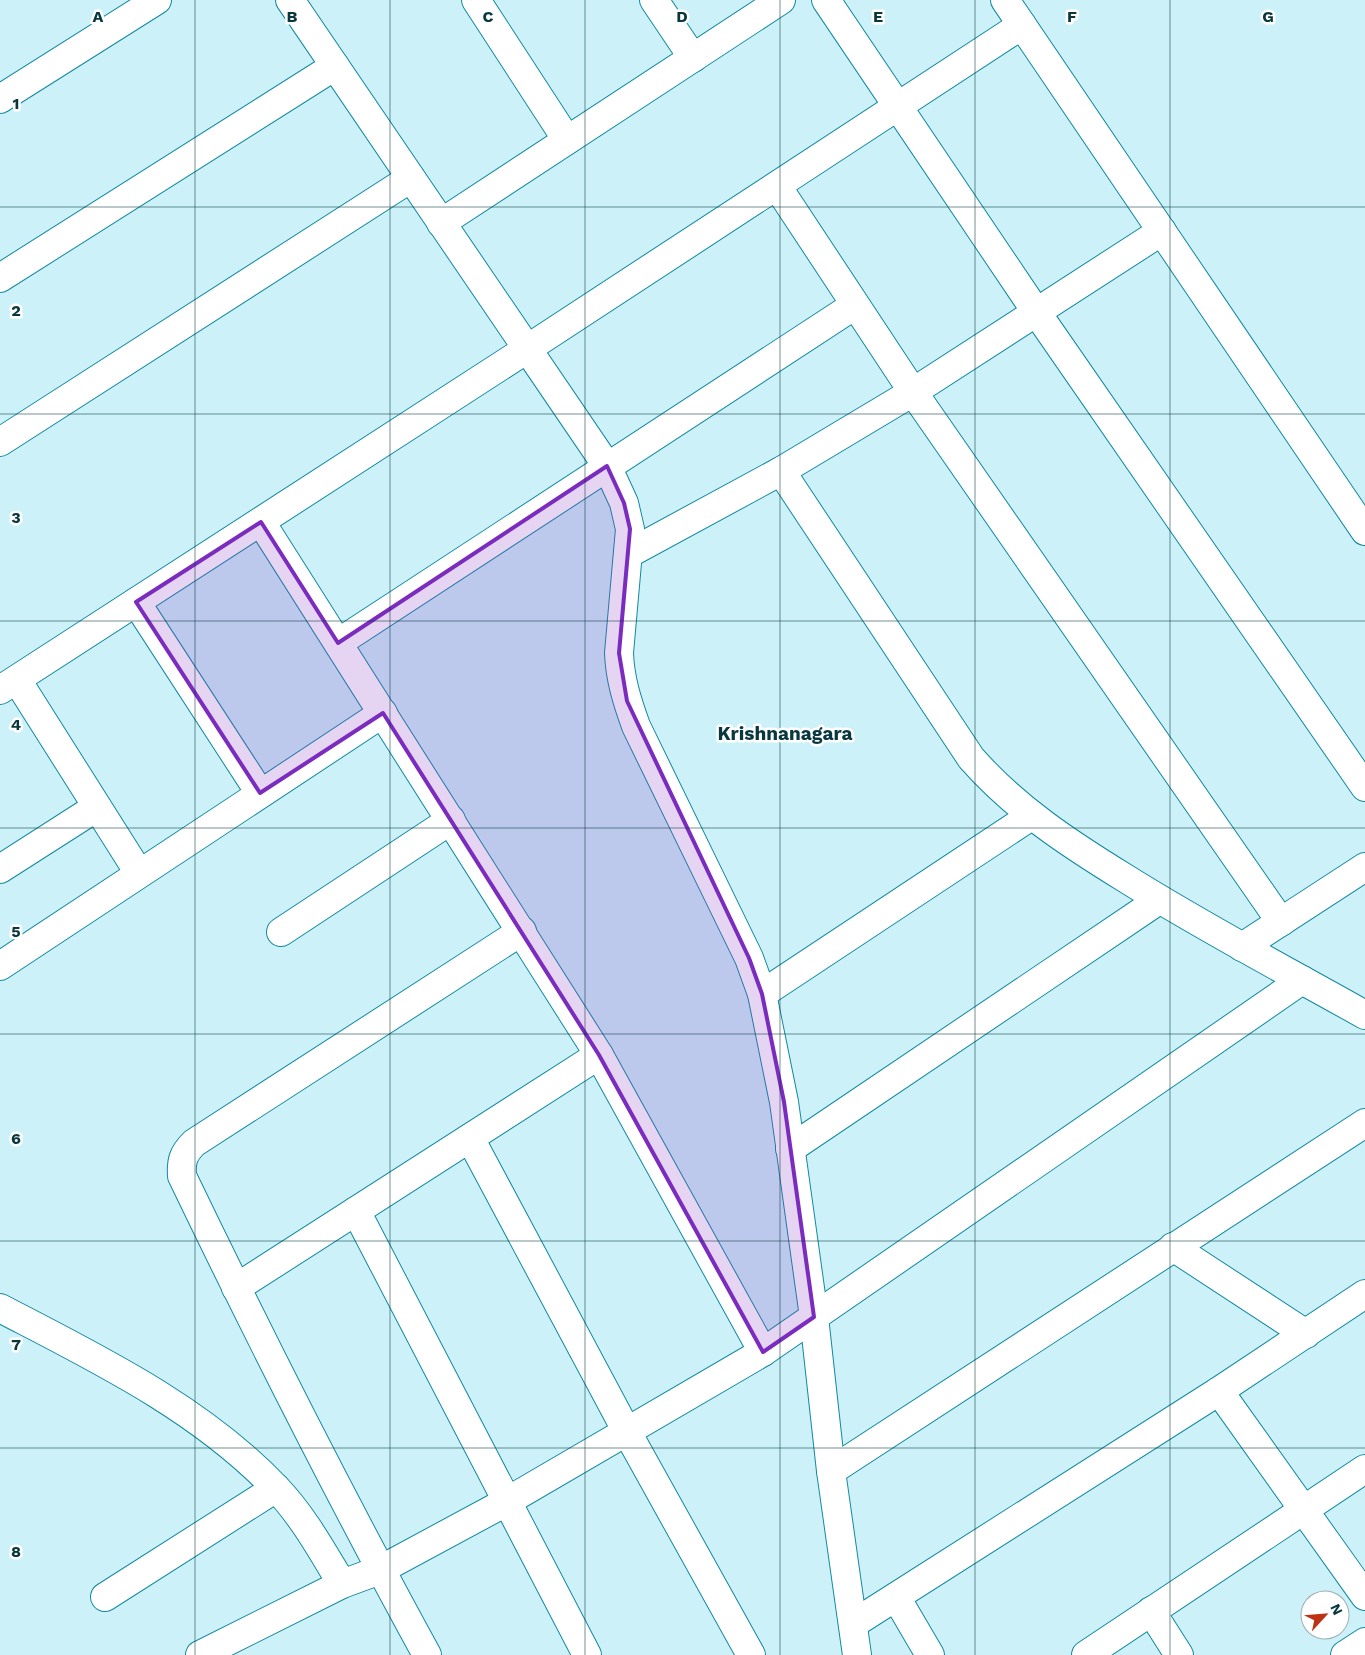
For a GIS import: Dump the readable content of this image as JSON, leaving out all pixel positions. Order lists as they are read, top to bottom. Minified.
{"districts":["Krishnanagara"],"north":"top right","grid":{"columns":["A","B","C","D","E","F","G"],"rows":["1","2","3","4","5","6","7","8"]}}
